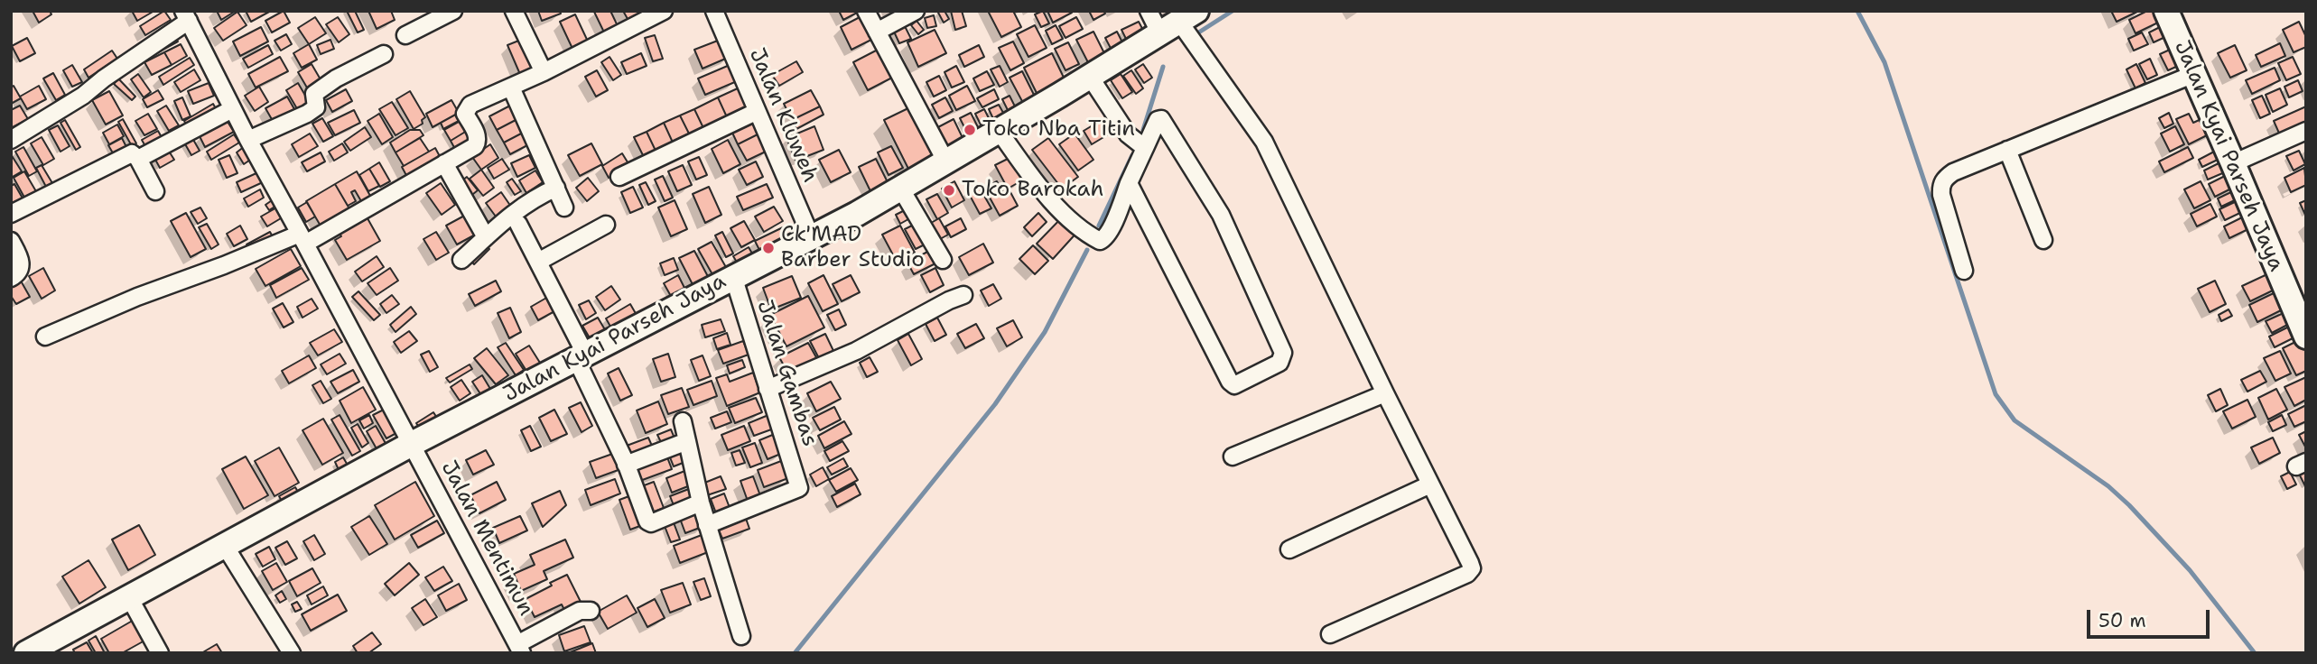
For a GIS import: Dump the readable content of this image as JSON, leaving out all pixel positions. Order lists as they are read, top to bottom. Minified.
{"streets":{"main road":["Jalan Kyai Parseh Jaya"],"street":["Jalan Kluweh","Jalan Gambas","Jalan Mentimun"]},"crossings":[["Jalan Kluweh","Jalan Kyai Parseh Jaya"],["Jalan Kyai Parseh Jaya","Jalan Gambas"],["Jalan Kyai Parseh Jaya","Jalan Mentimun"]],"places":["Toko Nba Titin","Toko Barokah","Ck'MAD Barber Studio"],"scale_bar":"50 m"}
